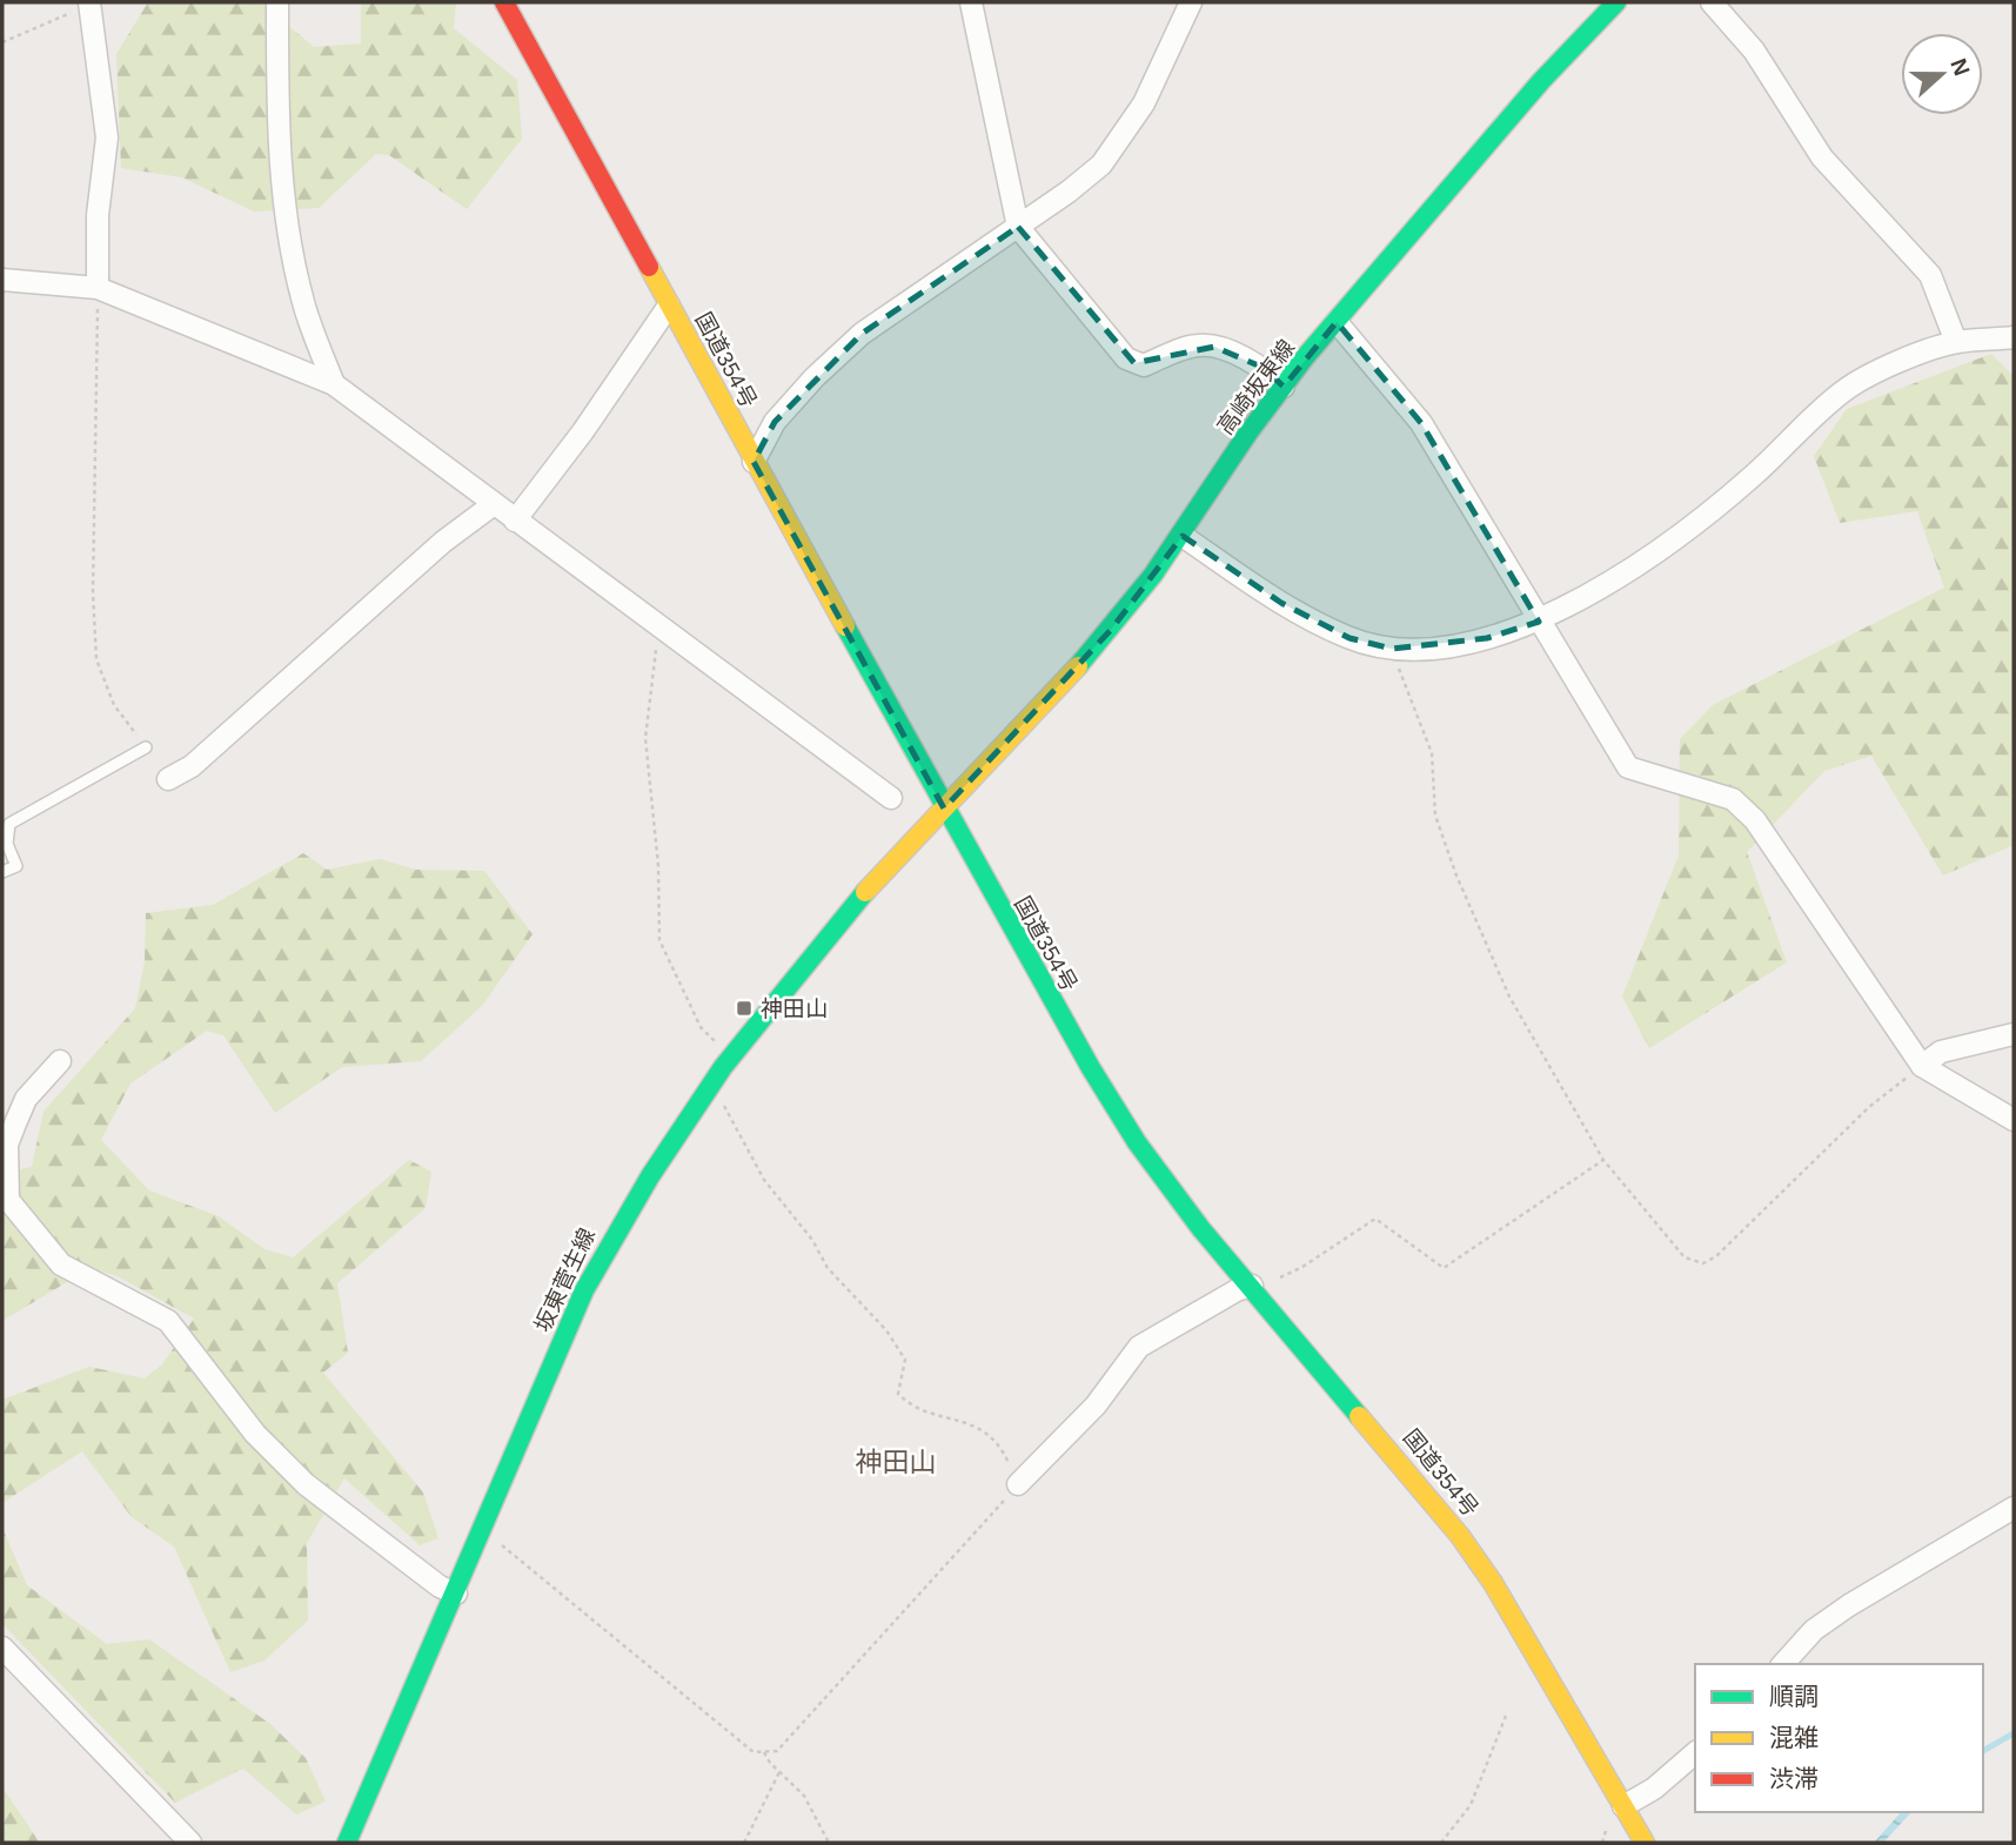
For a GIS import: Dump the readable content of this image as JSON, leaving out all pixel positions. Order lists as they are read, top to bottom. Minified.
{"streets":{"main road":["国道354号","高崎坂東線","坂東菅生線"]},"crossings":[["国道354号","高崎坂東線"],["国道354号","坂東菅生線"],["高崎坂東線","坂東菅生線"]],"districts":["神田山"],"places":{"transit":["神田山"]},"legend":["順調","混雑","渋滞"],"north":"right"}
